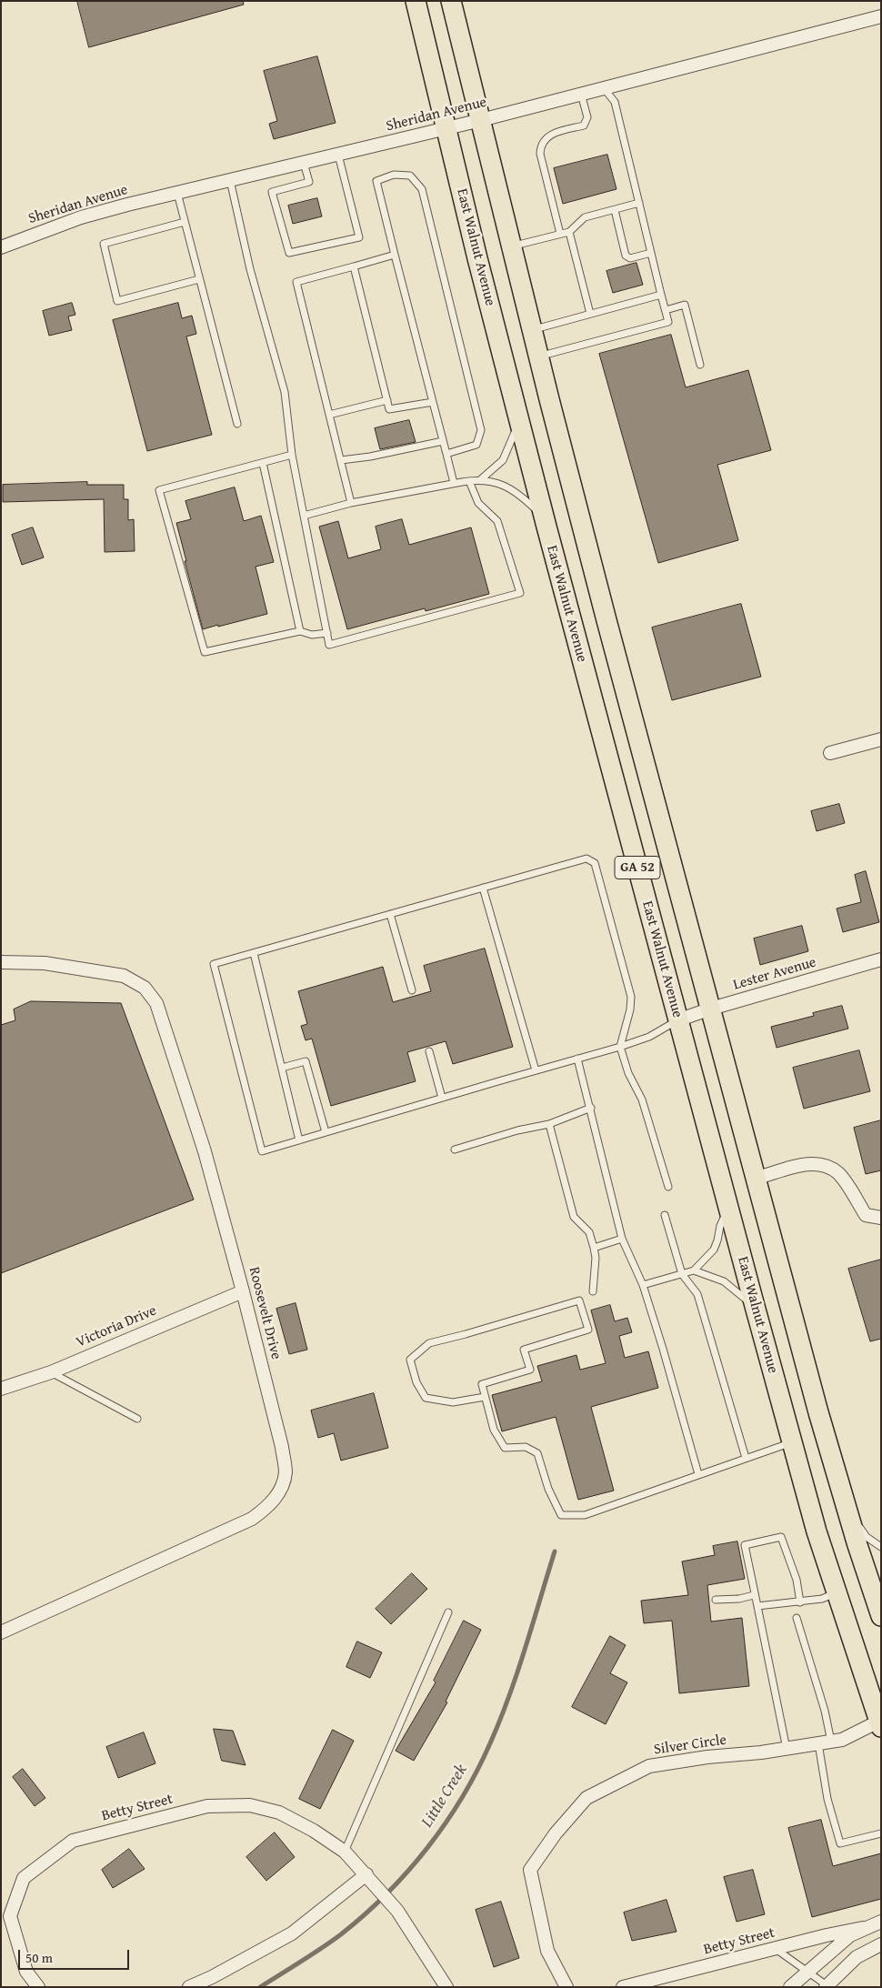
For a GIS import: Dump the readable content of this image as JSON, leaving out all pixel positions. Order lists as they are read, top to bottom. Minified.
{"streets":{"main road":["East Walnut Avenue","GA 52"],"street":["Sheridan Avenue","Lester Avenue","Roosevelt Drive","Victoria Drive","Silver Circle","Betty Street"]},"crossings":[["Sheridan Avenue","East Walnut Avenue"],["Sheridan Avenue","GA 52"],["East Walnut Avenue","Lester Avenue"],["East Walnut Avenue","Silver Circle"],["GA 52","Lester Avenue"],["Roosevelt Drive","Victoria Drive"]],"water":["Little Creek"],"scale_bar":"50 m"}
